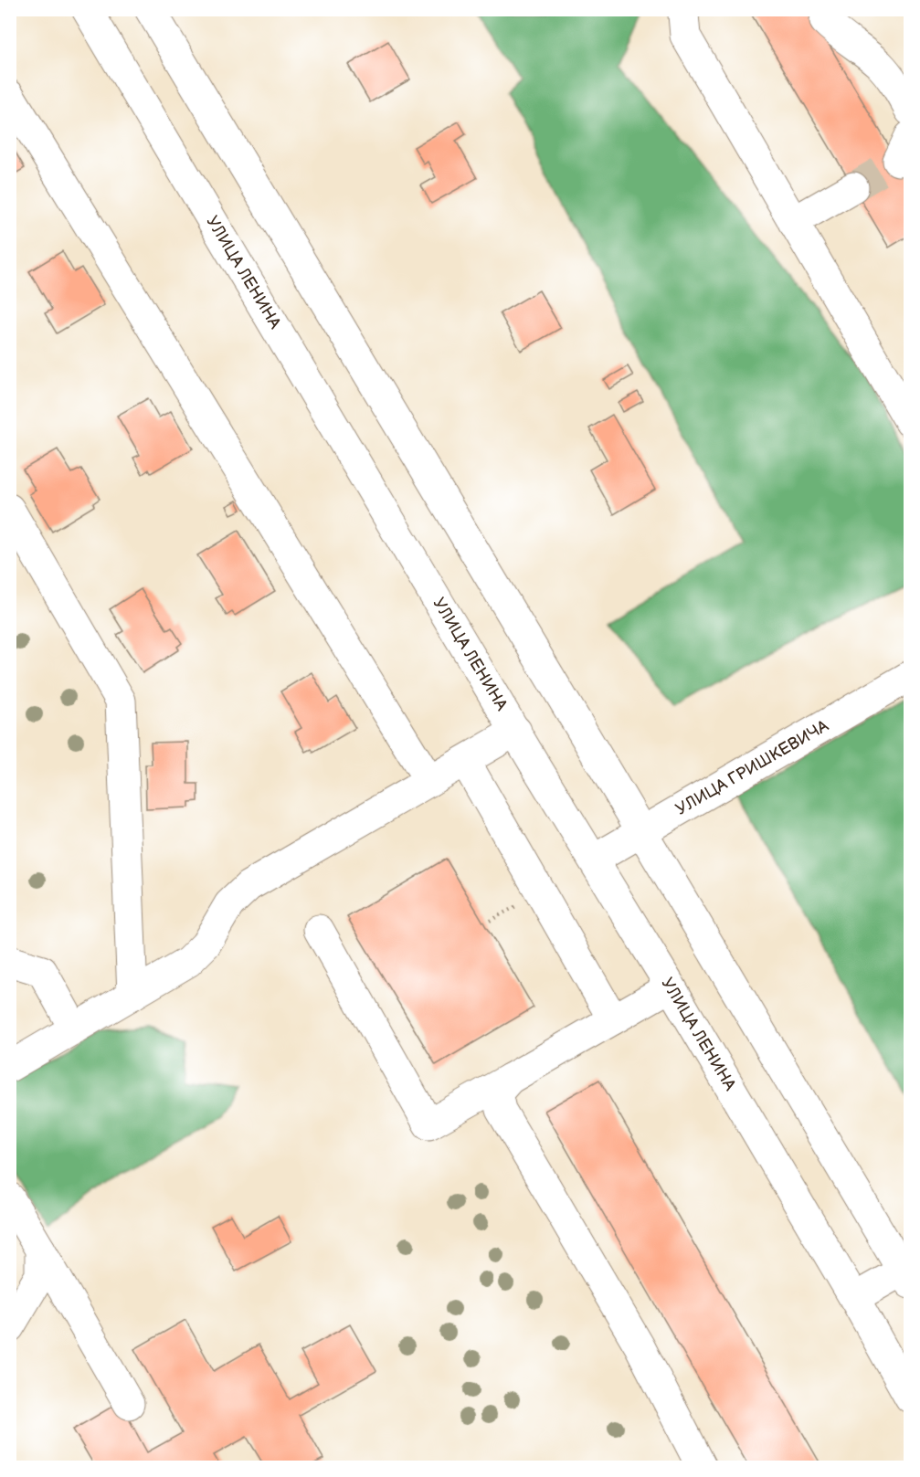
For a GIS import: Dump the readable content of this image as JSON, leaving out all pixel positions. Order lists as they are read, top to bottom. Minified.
{"streets":{"street":["УЛИЦА ЛЕНИНА","УЛИЦА ГРИШКЕВИЧА"]},"crossings":[["УЛИЦА ЛЕНИНА","УЛИЦА ГРИШКЕВИЧА"]]}
